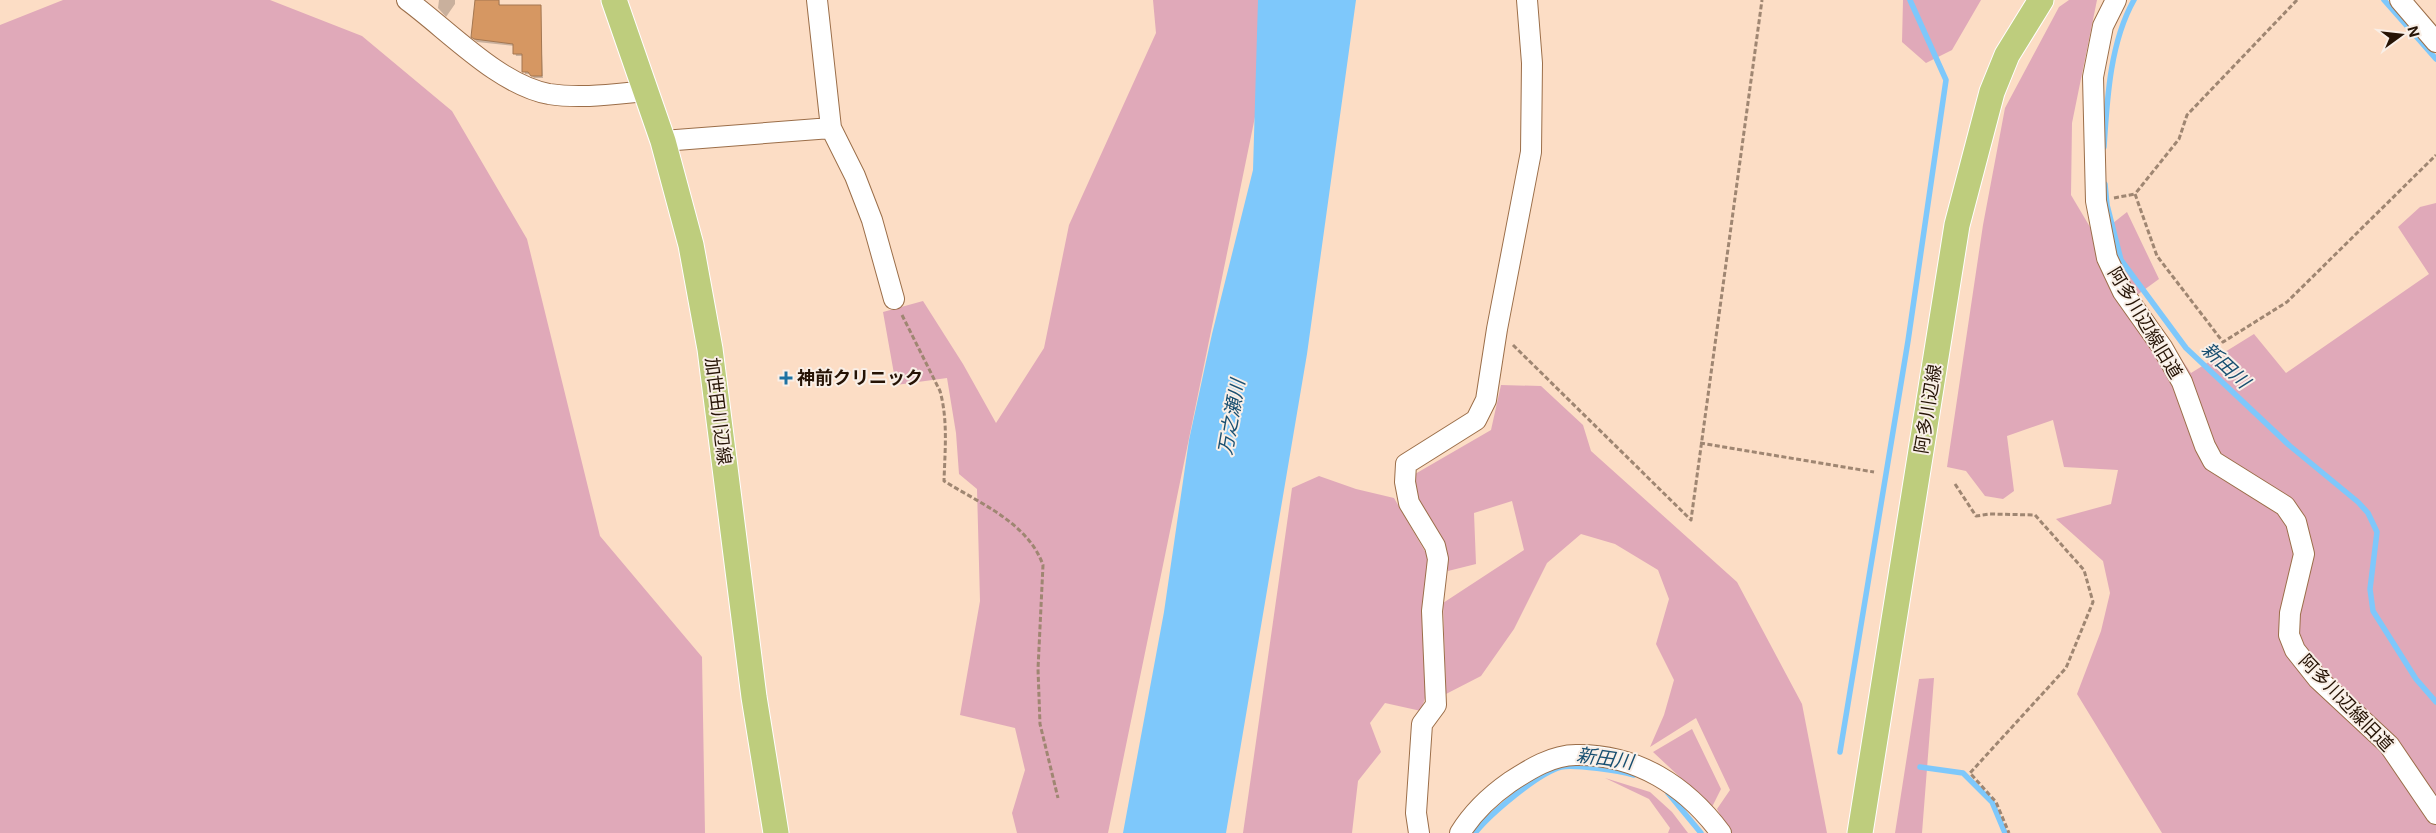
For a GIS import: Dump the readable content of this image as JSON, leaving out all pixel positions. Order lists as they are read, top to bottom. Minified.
{"streets":{"main road":["阿多川辺線","加世田川辺線"],"street":["阿多川辺線旧道"]},"water":["新田川","万之瀬川"],"places":{"health":["神前クリニック"]},"north":"right"}
